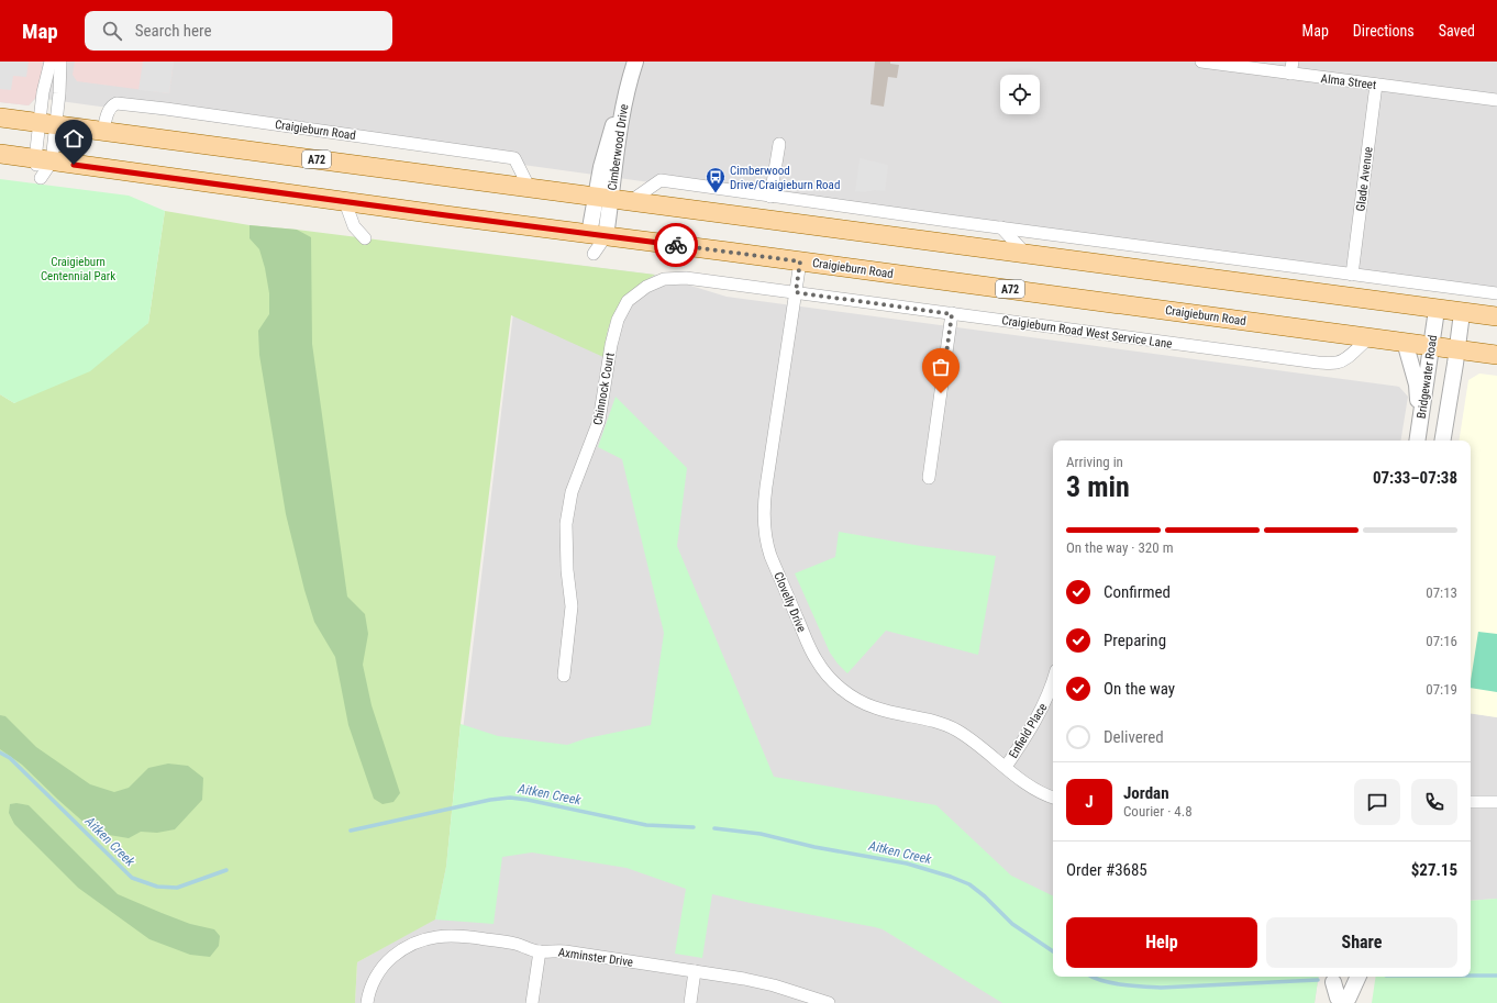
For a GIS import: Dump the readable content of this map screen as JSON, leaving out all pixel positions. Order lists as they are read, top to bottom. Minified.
{"streets":{"main road":["Craigieburn Road","A72"],"street":["Alma Street","Cimberwood Drive","Glade Avenue","Craigieburn Road West Service Lane","Bridgewater Road","Chinnock Court","Clovelly Drive","Enfield Place","Axminster Drive"]},"crossings":[["Alma Street","Glade Avenue"],["Craigieburn Road","Cimberwood Drive"],["Craigieburn Road","A72"],["Craigieburn Road","Craigieburn Road West Service Lane"],["Craigieburn Road","Bridgewater Road"],["Craigieburn Road","Clovelly Drive"],["Cimberwood Drive","A72"],["A72","Bridgewater Road"],["Craigieburn Road West Service Lane","Chinnock Court"],["Craigieburn Road West Service Lane","Clovelly Drive"],["Chinnock Court","Clovelly Drive"],["Clovelly Drive","Enfield Place"]],"water":["Aitken Creek"],"parks":["Craigieburn Centennial Park"],"places":{"bus stop":["Cimberwood Drive/Craigieburn Road"]},"page":{"header":"Map","search":"Search here","nav":["Map","Directions","Saved"],"heading":["3 min","Arriving in","07:33–07:38"],"panel":["Jordan","Courier · 4.8","Order #3685","$27.15"],"bar":"On the way · 320 m","list":[["Confirmed","07:13"],["Preparing","07:16"],["On the way","07:19"],"Delivered"],"round":"J","buttons":["Help","Share"]}}
